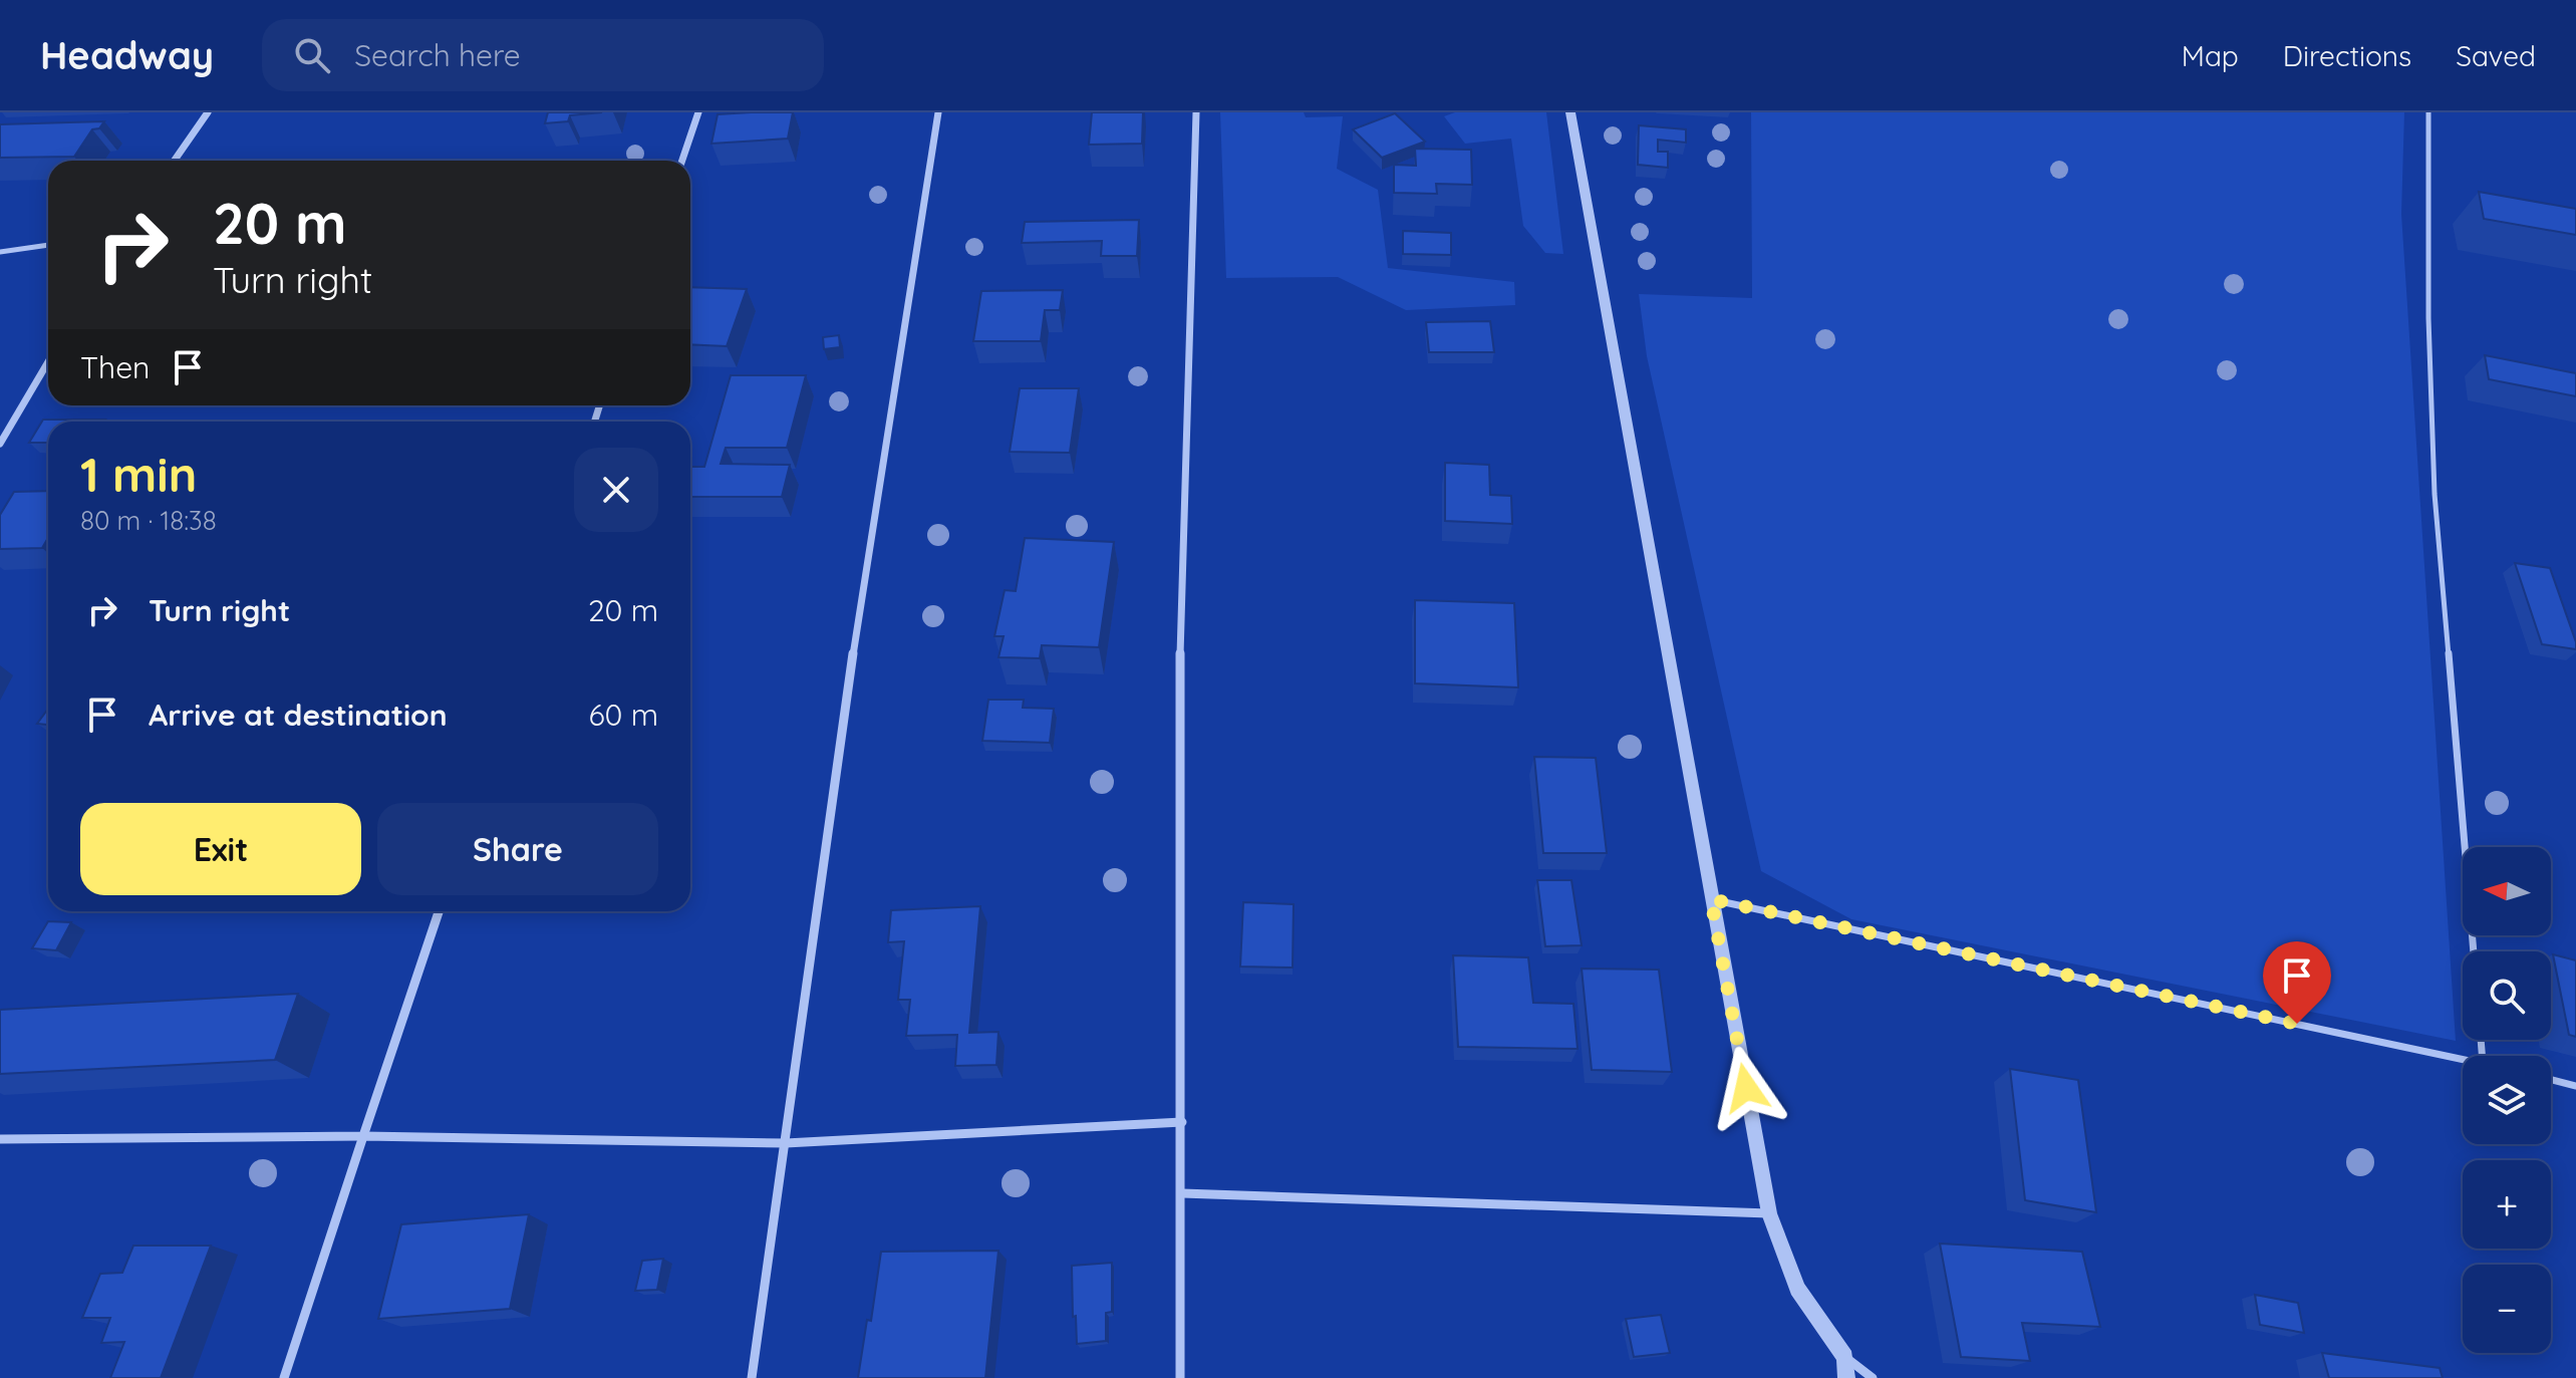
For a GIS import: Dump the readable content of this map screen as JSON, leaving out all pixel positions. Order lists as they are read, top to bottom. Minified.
{"north":"left","page":{"header":"Headway","search":"Search here","nav":["Map","Directions","Saved"],"turn":["20 m","Turn right"],"then":"Then","heading":["1 min","80 m · 18:38"],"list":[{"name":"Turn right","value":"20 m"},{"name":"Arrive at destination","value":"60 m"}],"buttons":["Exit","Share"],"map_buttons":["+","−"]}}
